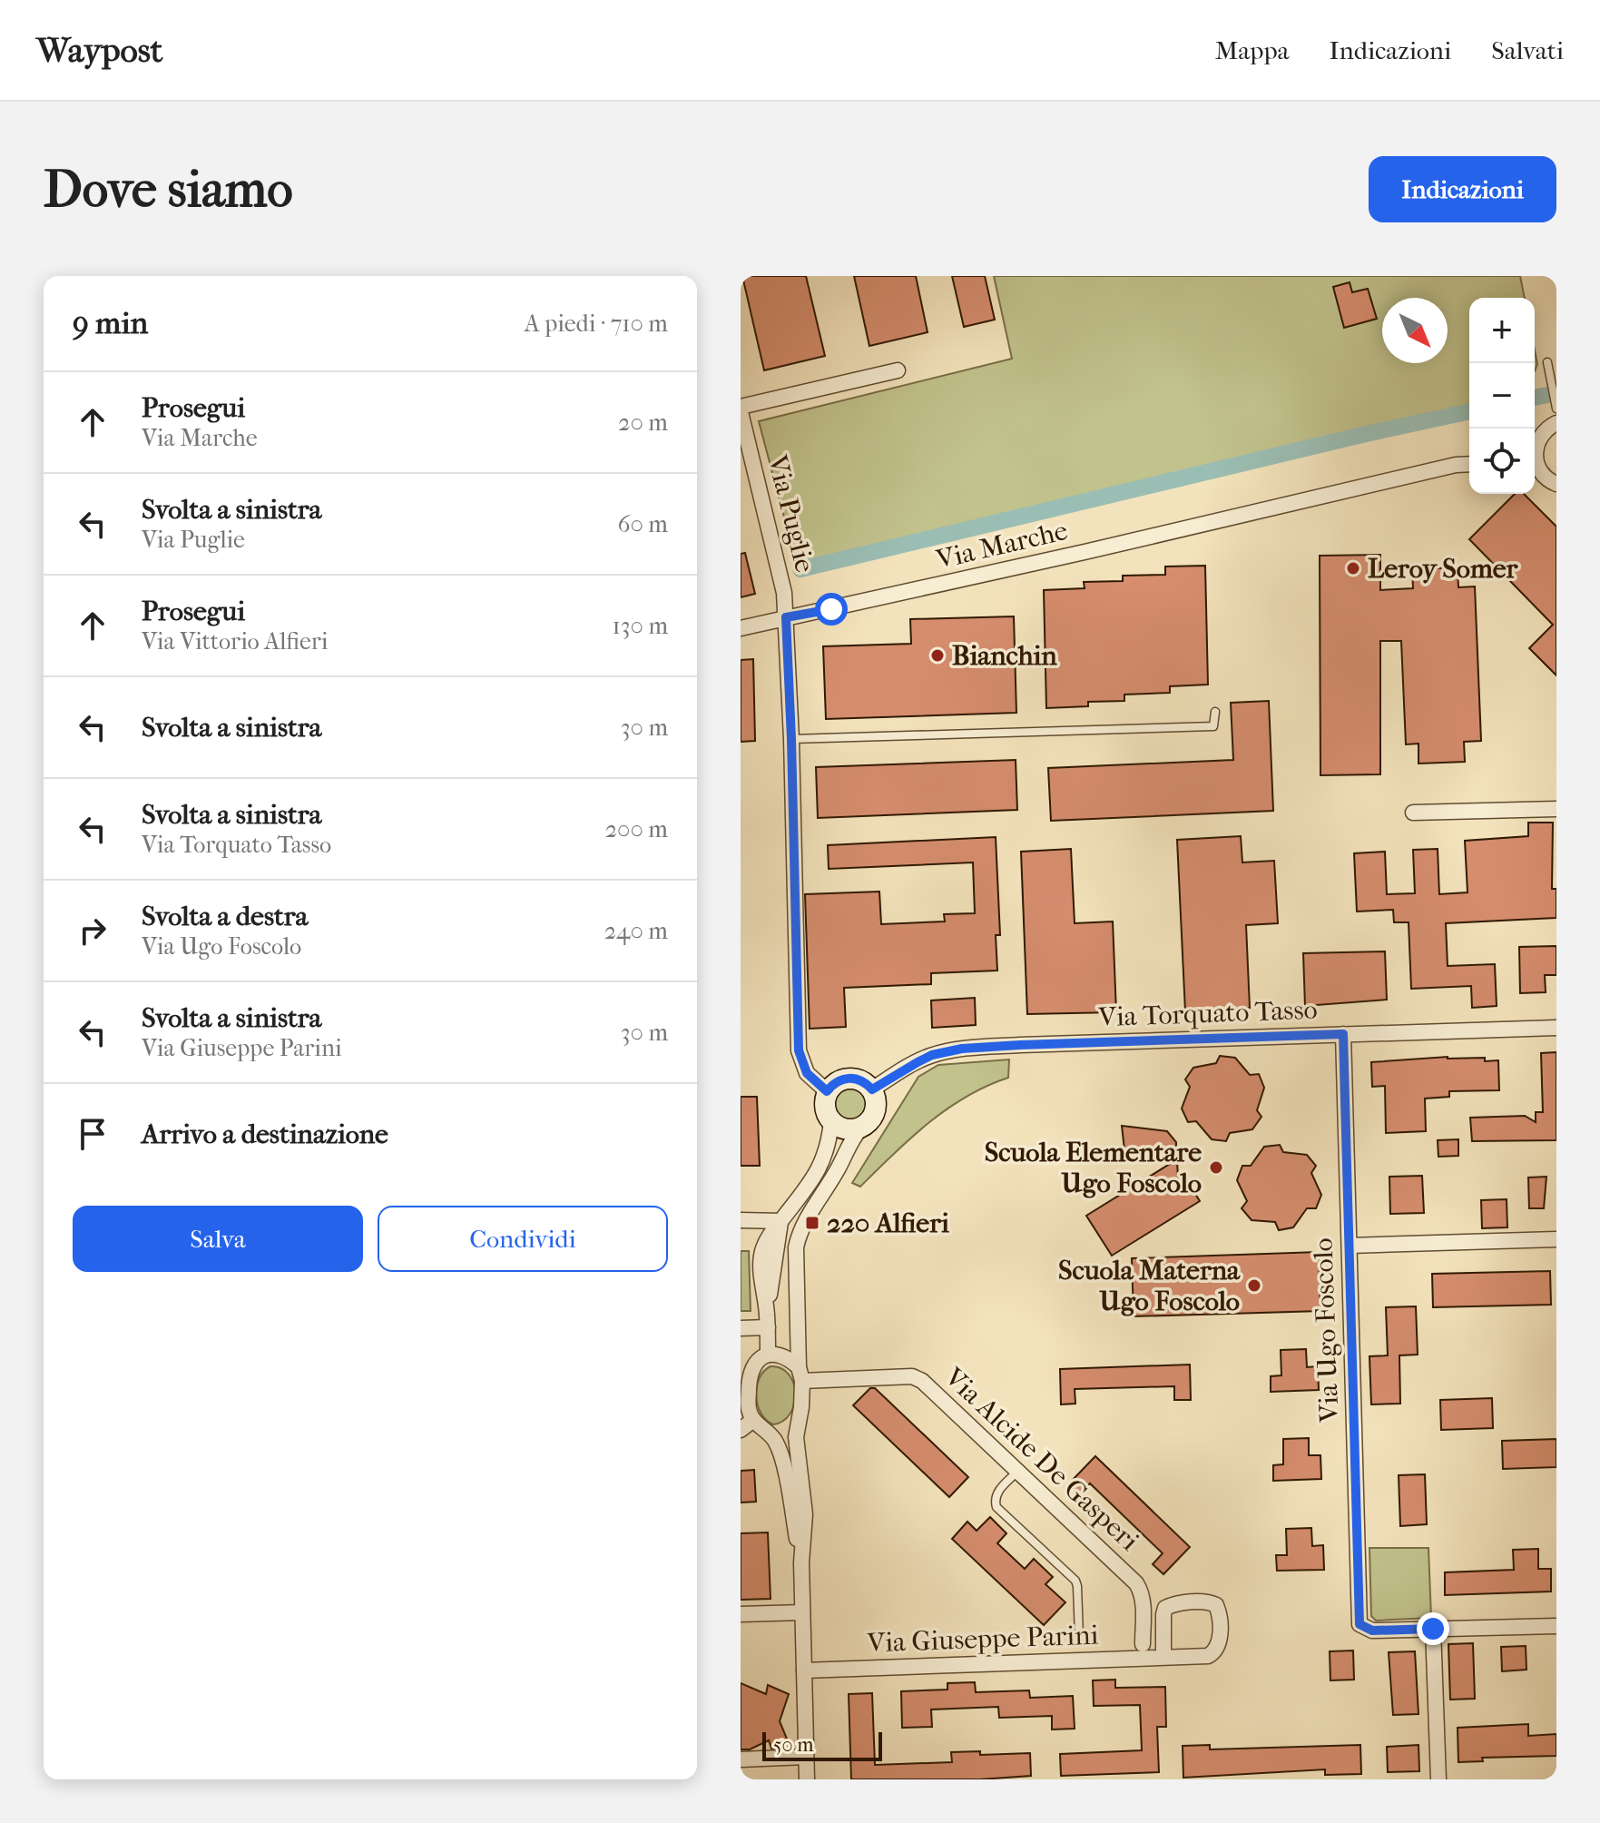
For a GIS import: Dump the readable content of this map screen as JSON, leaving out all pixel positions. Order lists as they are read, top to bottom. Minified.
{"streets":{"street":["Via Puglie","Via Marche","Via Torquato Tasso","Via Ugo Foscolo","Via Alcide De Gasperi","Via Giuseppe Parini"]},"crossings":[["Via Puglie","Via Marche"],["Via Puglie","Via Torquato Tasso"],["Via Torquato Tasso","Via Ugo Foscolo"]],"places":{"other":["Leroy Somer","Bianchin","Scuola Elementare Ugo Foscolo","Scuola Materna Ugo Foscolo"],"transit":["220 Alfieri"]},"scale_bar":"50 m","north":"bottom right","page":{"header":"Waypost","nav":["Mappa","Indicazioni","Salvati"],"buttons":["Indicazioni",["Salva","Condividi"]],"title":"Dove siamo","heading":["9 min","A piedi · 710 m"],"map_buttons":["+","−"],"list":[["Prosegui","Via Marche","20 m"],["Svolta a sinistra","Via Puglie","60 m"],["Prosegui","Via Vittorio Alfieri","130 m"],["Svolta a sinistra","30 m"],["Svolta a sinistra","Via Torquato Tasso","200 m"],["Svolta a destra","Via Ugo Foscolo","240 m"],["Svolta a sinistra","Via Giuseppe Parini","30 m"],"Arrivo a destinazione"],"scale":"50 m"}}
